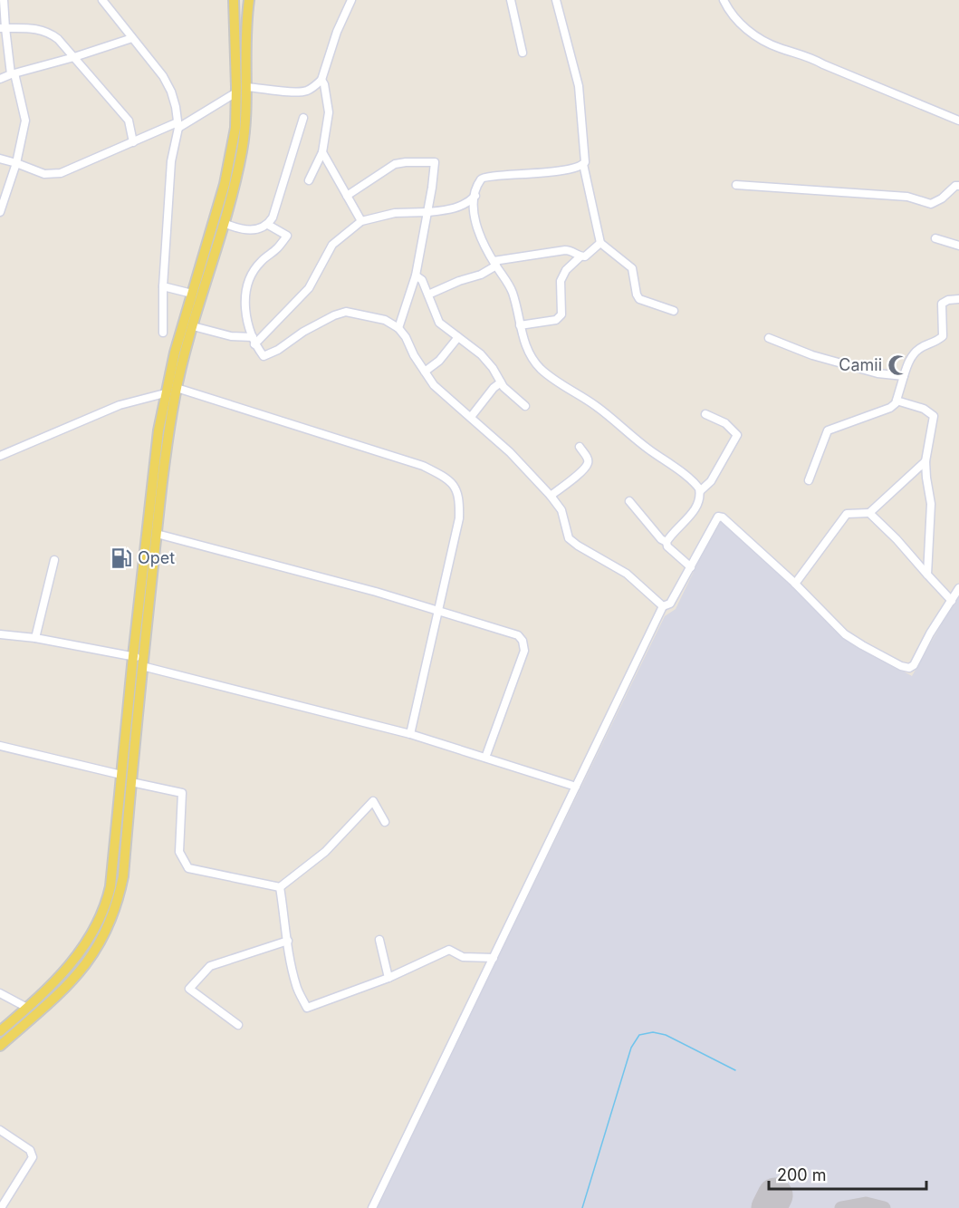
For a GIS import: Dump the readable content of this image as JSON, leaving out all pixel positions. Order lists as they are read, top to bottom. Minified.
{"places":{"mosque":["Camii"],"fuel station":["Opet"]},"scale_bar":"200 m"}
